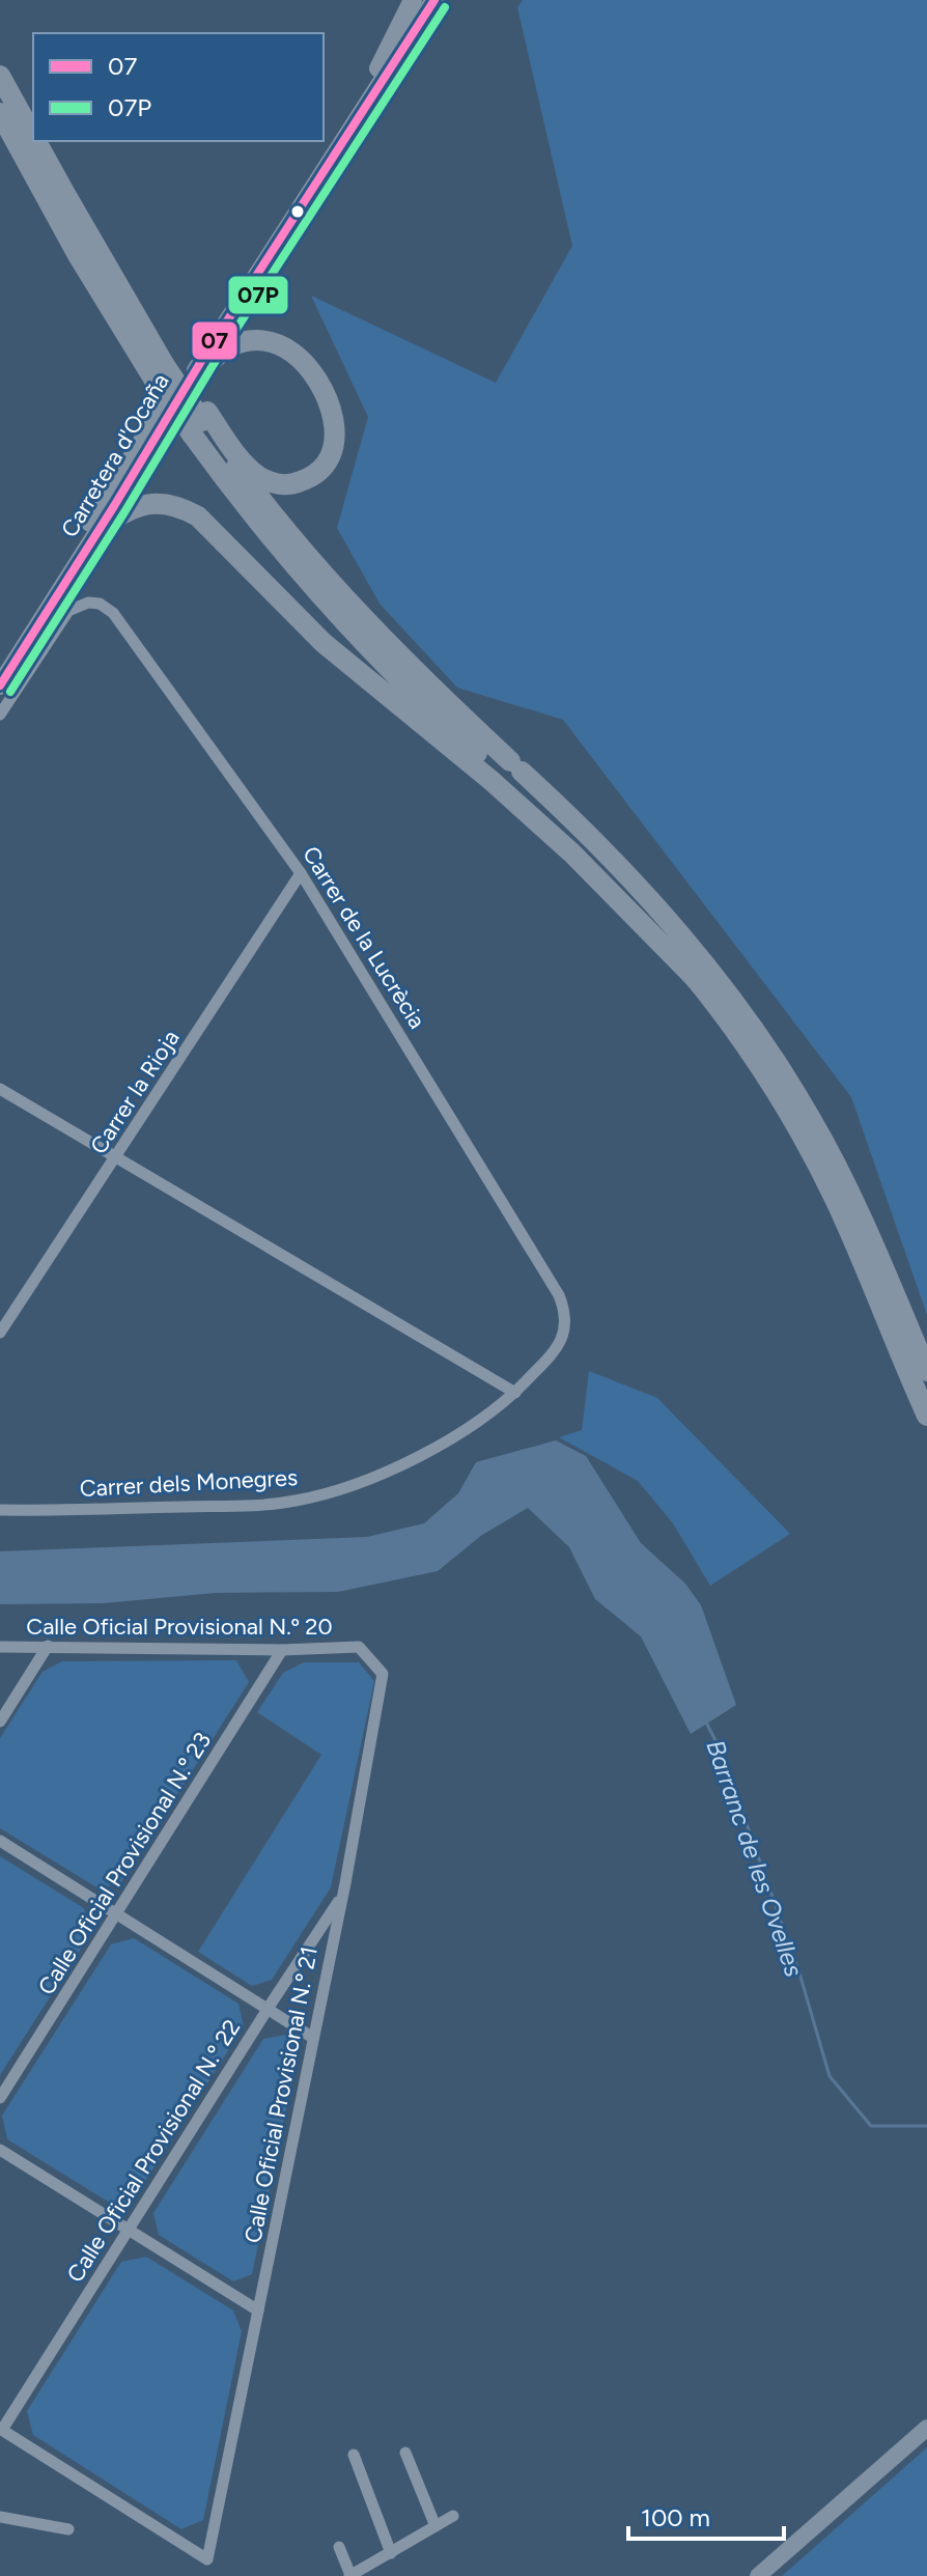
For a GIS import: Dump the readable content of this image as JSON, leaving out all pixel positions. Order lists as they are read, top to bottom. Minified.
{"streets":{"main road":["Carretera d'Ocaña"],"street":["Carrer de la Lucrècia","Carrer la Rioja","Carrer dels Monegres","Calle Oficial Provisional N.º 20","Calle Oficial Provisional N.º 23","Calle Oficial Provisional N.º 21","Calle Oficial Provisional N.º 22"]},"crossings":[["Carrer de la Lucrècia","Carrer la Rioja"],["Carrer de la Lucrècia","Carrer dels Monegres"],["Calle Oficial Provisional N.º 20","Calle Oficial Provisional N.º 23"],["Calle Oficial Provisional N.º 20","Calle Oficial Provisional N.º 21"],["Calle Oficial Provisional N.º 21","Calle Oficial Provisional N.º 22"]],"water":["Barranc de les Ovelles"],"lines":["transit line 07","transit line 07P"],"legend":["07","07P"],"scale_bar":"100 m"}
